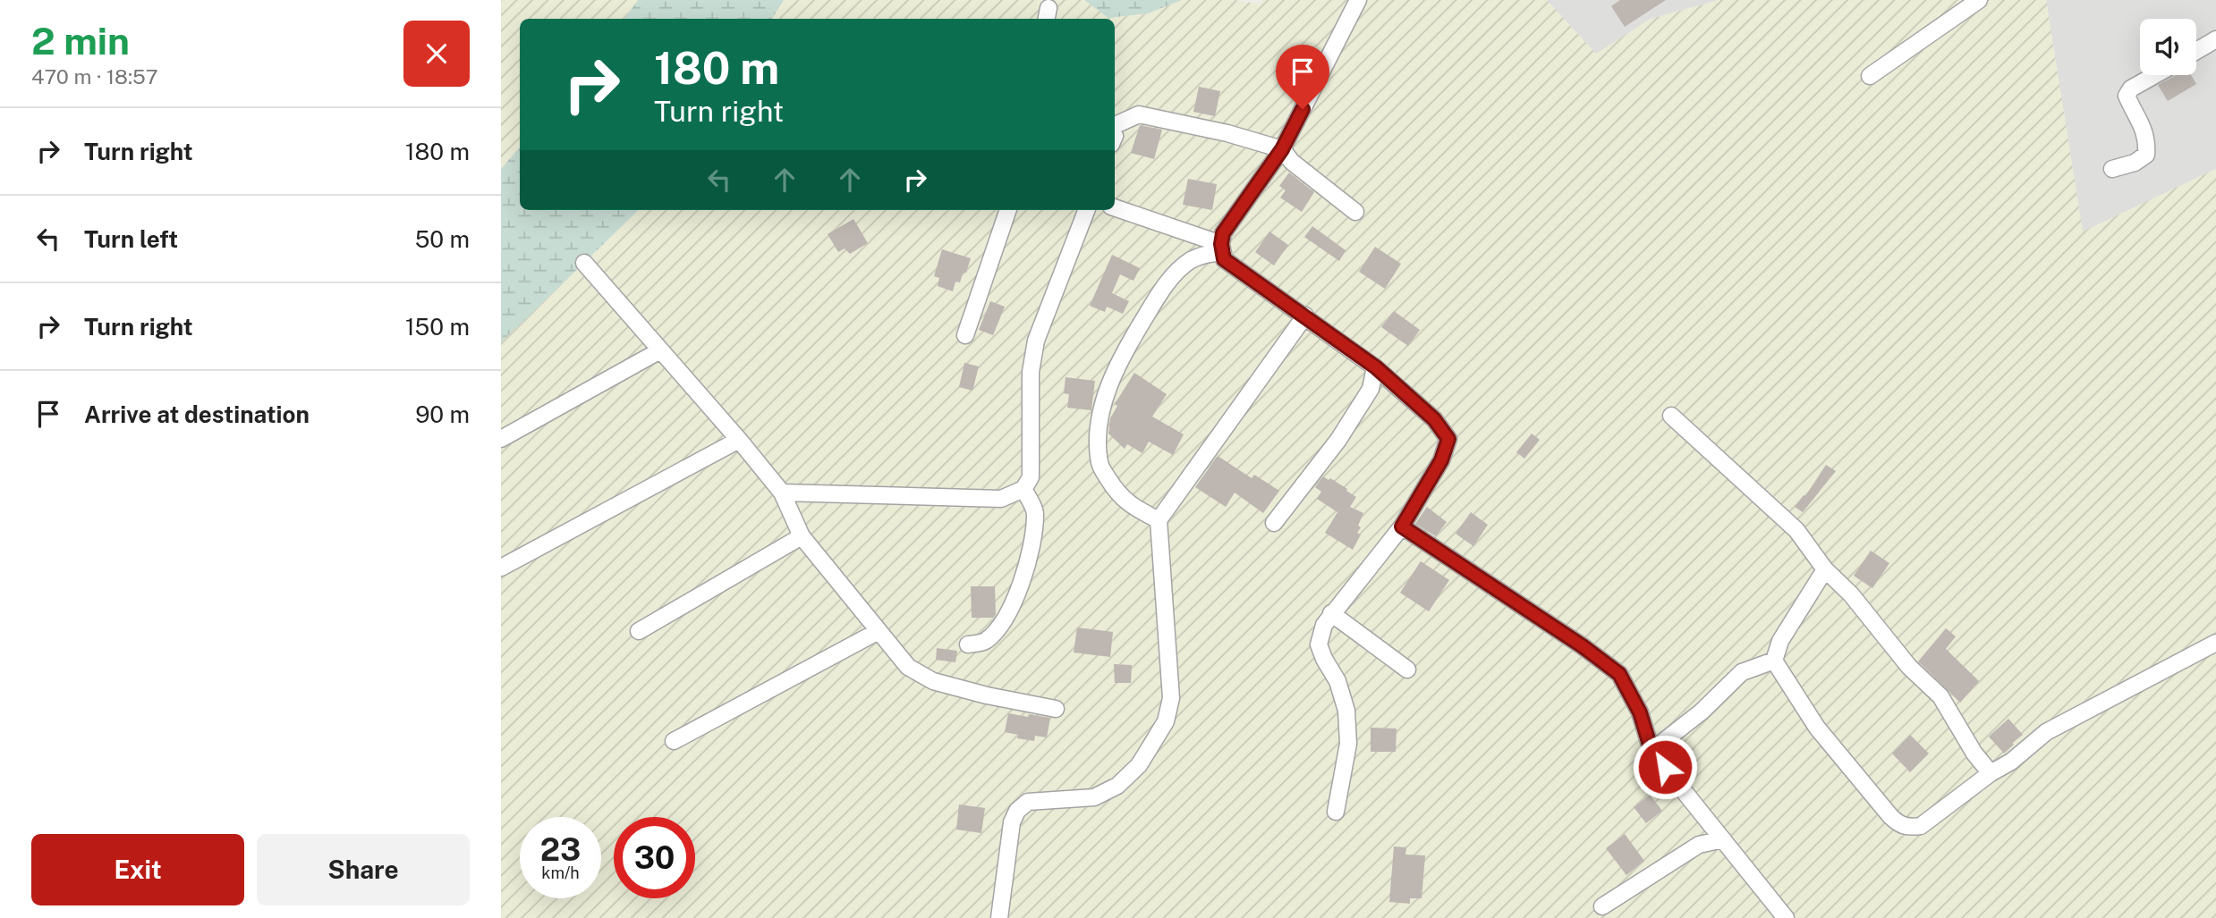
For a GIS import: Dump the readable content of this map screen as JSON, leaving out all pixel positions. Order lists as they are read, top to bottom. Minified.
{"page":{"heading":["2 min","470 m · 18:57"],"turn":["180 m","Turn right"],"list":[{"name":"Turn right","value":"180 m"},{"name":"Turn left","value":"50 m"},{"name":"Turn right","value":"150 m"},{"name":"Arrive at destination","value":"90 m"}],"speed":"23 km/h","limit":"30","buttons":["Exit","Share"]}}
